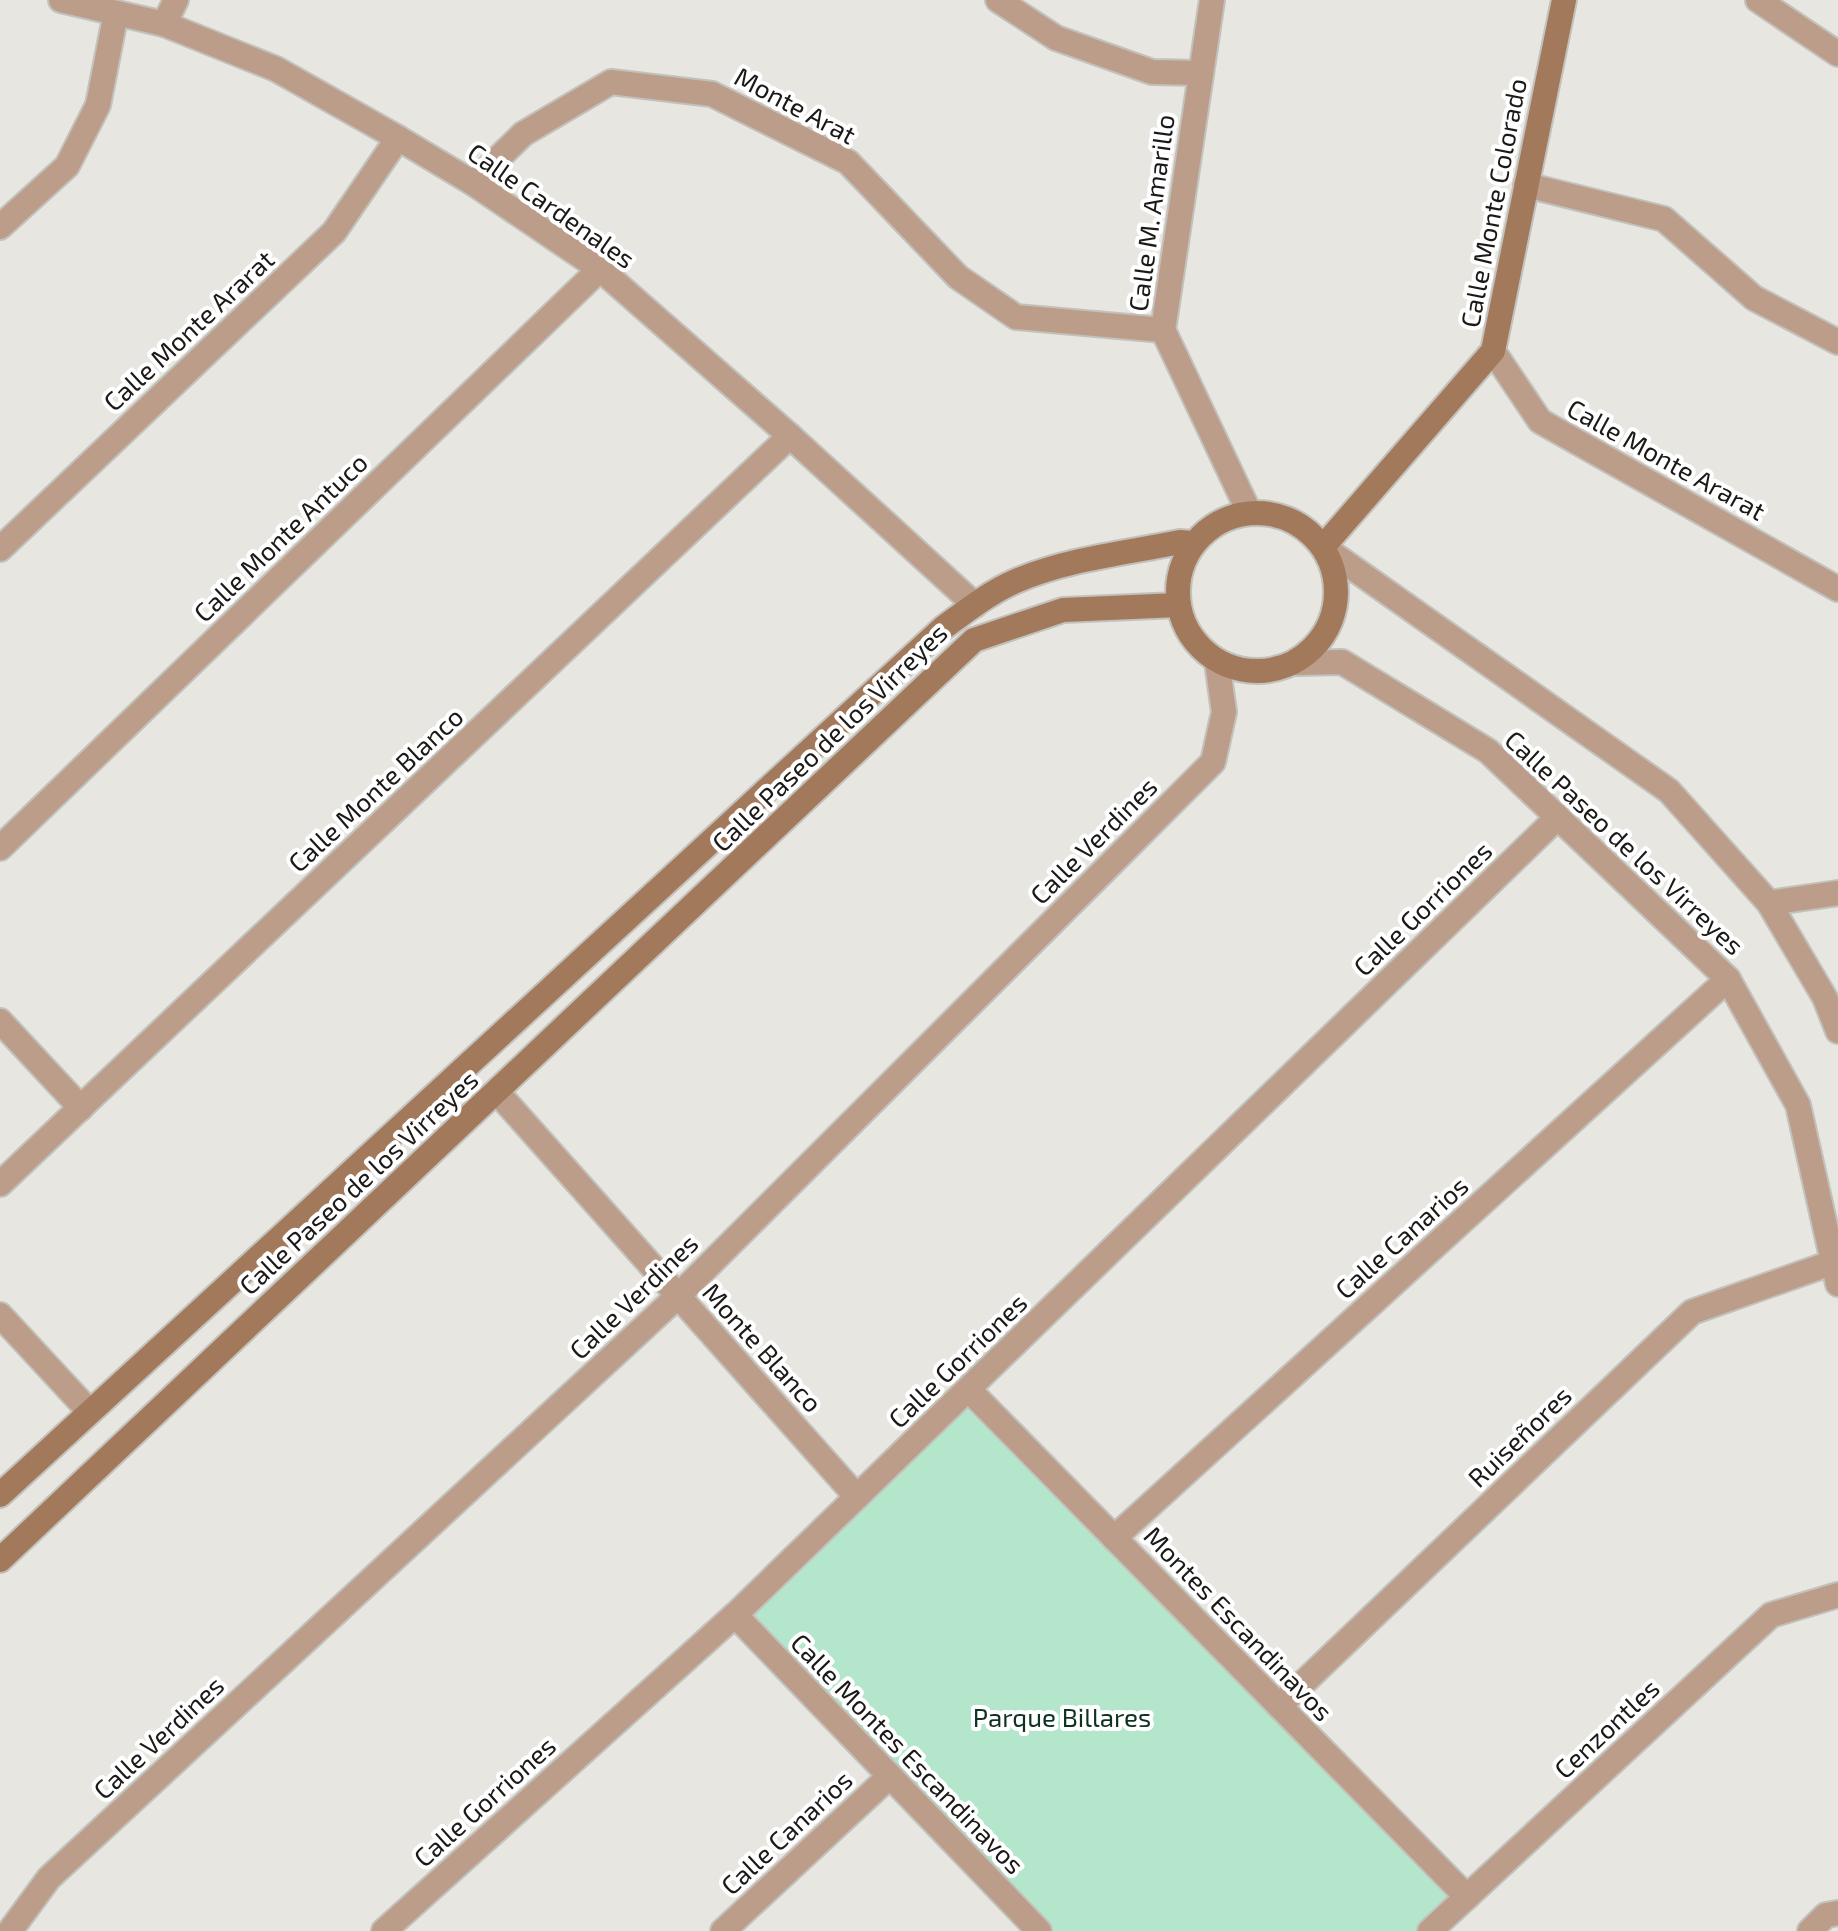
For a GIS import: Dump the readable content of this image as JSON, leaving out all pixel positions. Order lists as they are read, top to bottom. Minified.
{"streets":{"street":["Monte Arat","Calle Monte Colorado","Calle Cardenales","Calle M. Amarillo","Calle Monte Ararat","Calle Monte Antuco","Calle Paseo de los Virreyes","Calle Monte Blanco","Calle Verdines","Calle Gorriones","Calle Canarios","Monte Blanco","Ruiseñores","Montes Escandinavos","Cenzontles","Calle Montes Escandinavos"]},"crossings":[["Monte Arat","Calle Cardenales"],["Monte Arat","Calle M. Amarillo"],["Calle Monte Colorado","Calle M. Amarillo"],["Calle Monte Colorado","Calle Monte Ararat"],["Calle Monte Colorado","Calle Paseo de los Virreyes"],["Calle Monte Colorado","Calle Verdines"],["Calle Cardenales","Calle Monte Ararat"],["Calle Cardenales","Calle Monte Antuco"],["Calle Cardenales","Calle Paseo de los Virreyes"],["Calle Cardenales","Calle Monte Blanco"],["Calle M. Amarillo","Calle Paseo de los Virreyes"],["Calle M. Amarillo","Calle Verdines"],["Calle Paseo de los Virreyes","Calle Verdines"],["Calle Paseo de los Virreyes","Calle Gorriones"],["Calle Paseo de los Virreyes","Calle Canarios"],["Calle Paseo de los Virreyes","Monte Blanco"],["Calle Paseo de los Virreyes","Ruiseñores"],["Calle Verdines","Monte Blanco"],["Calle Gorriones","Monte Blanco"],["Calle Gorriones","Montes Escandinavos"],["Calle Gorriones","Calle Montes Escandinavos"],["Calle Canarios","Montes Escandinavos"],["Calle Canarios","Calle Montes Escandinavos"],["Ruiseñores","Montes Escandinavos"],["Montes Escandinavos","Cenzontles"]],"parks":["Parque Billares"]}
